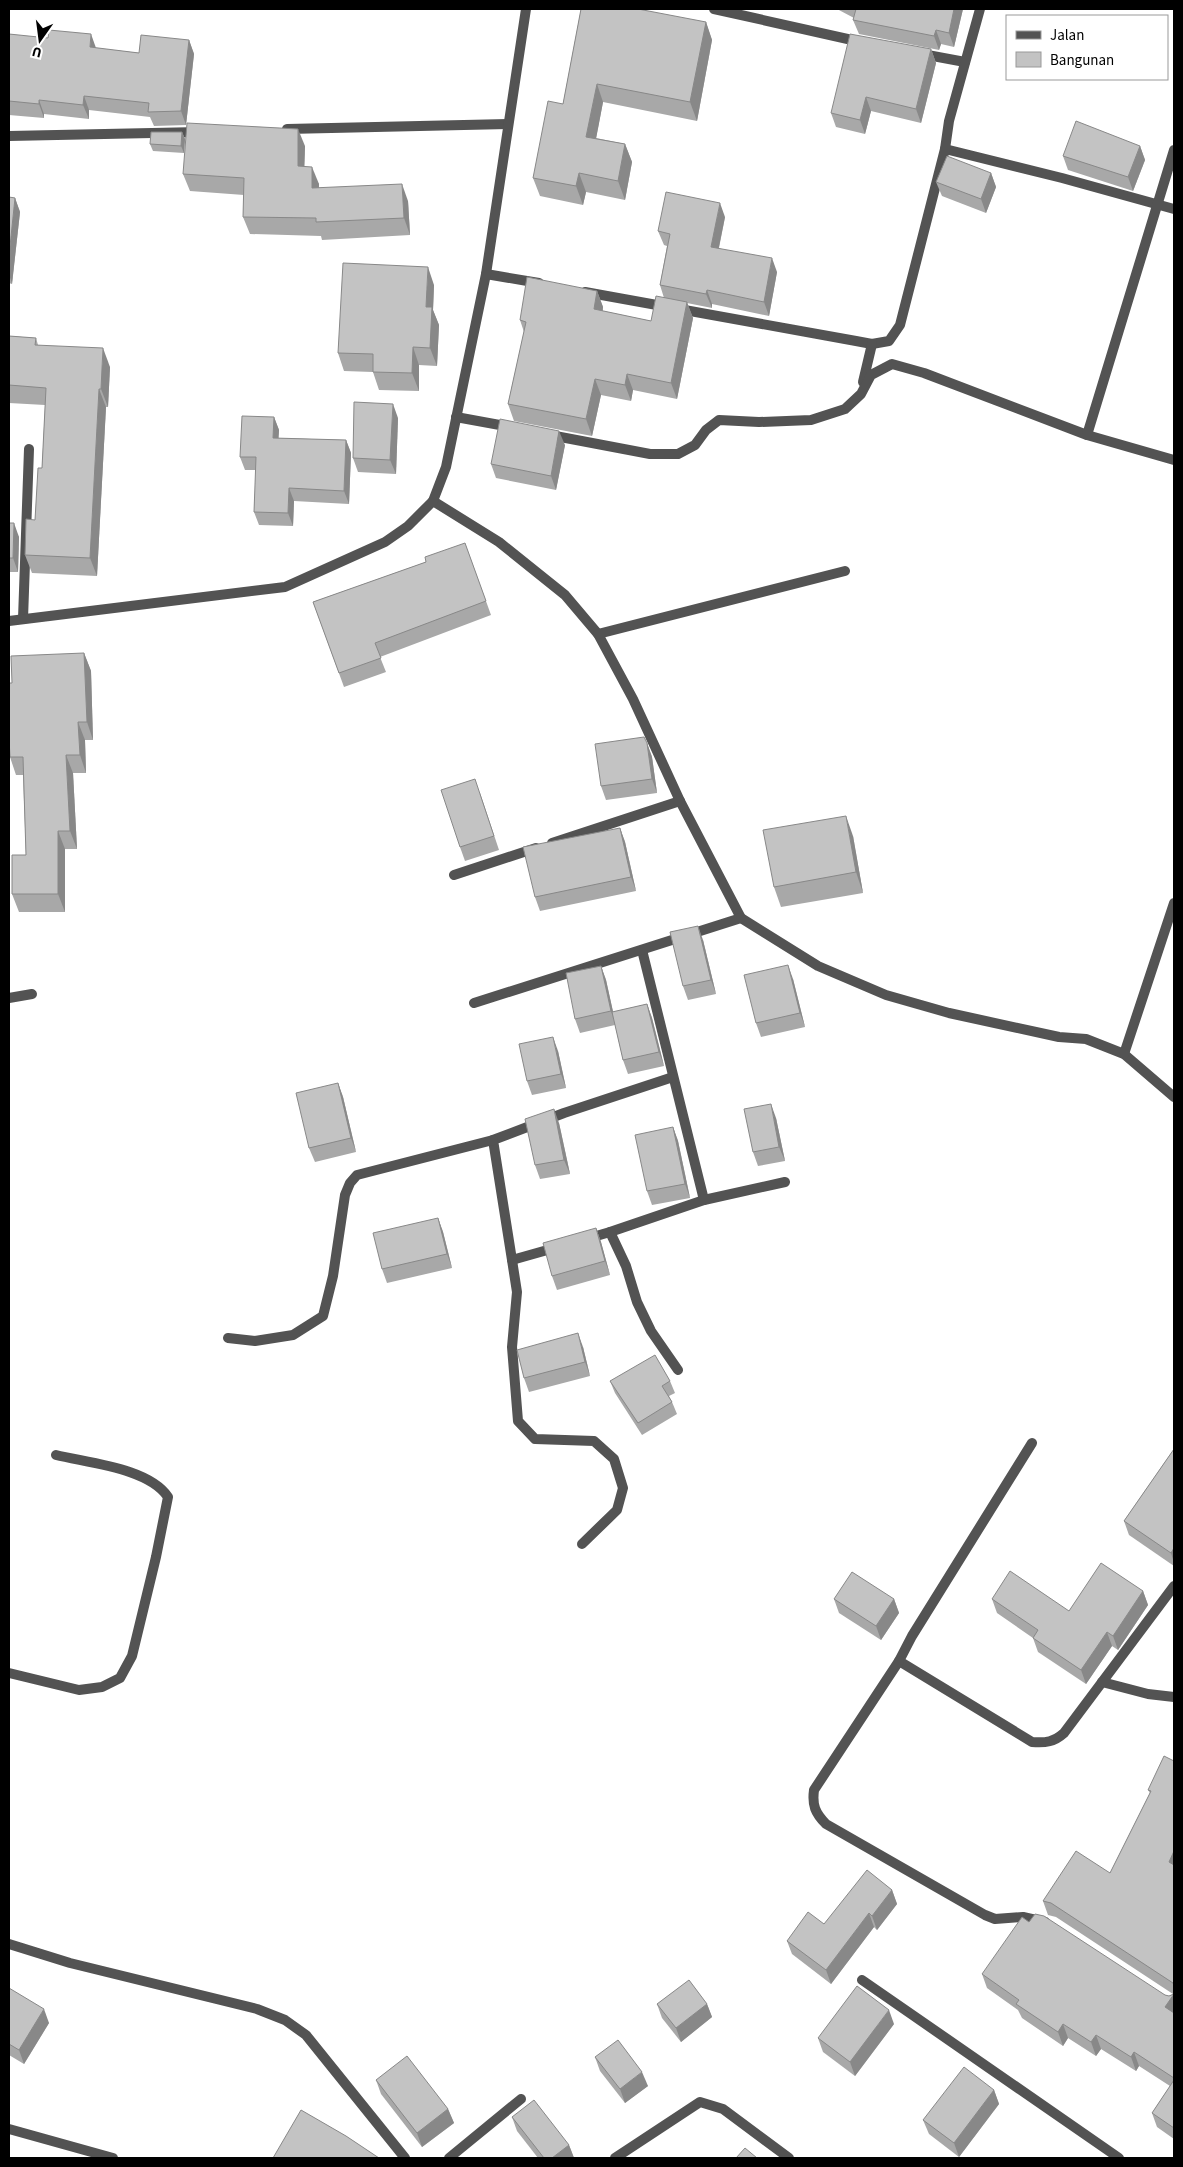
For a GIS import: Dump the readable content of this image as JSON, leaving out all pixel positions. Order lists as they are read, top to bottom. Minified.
{"legend":["Jalan","Bangunan"],"north":"bottom"}
